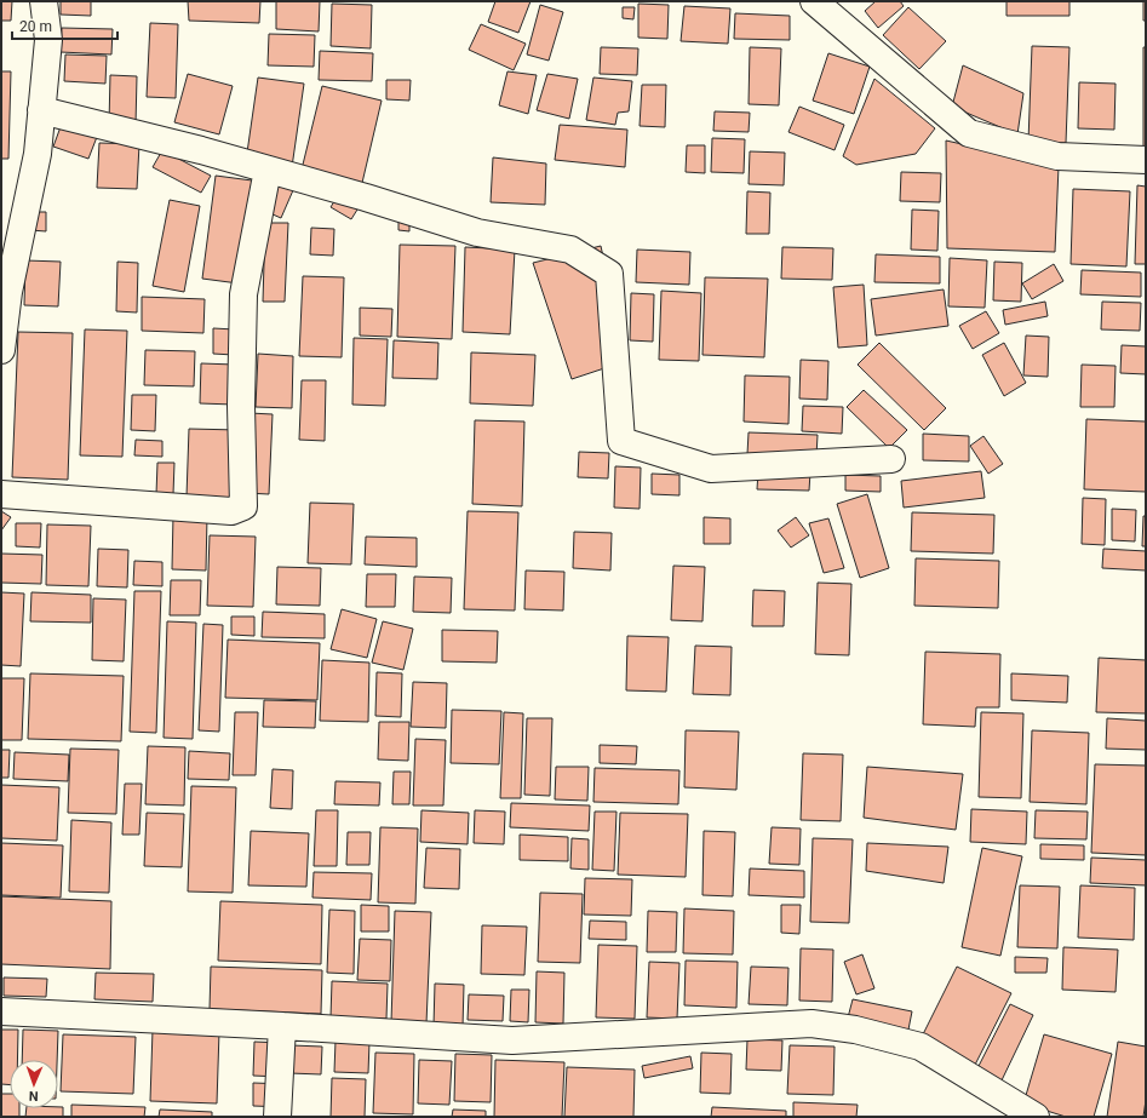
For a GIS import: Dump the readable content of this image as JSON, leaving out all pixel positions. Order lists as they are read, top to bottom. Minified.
{"scale_bar":"20 m","north":"bottom"}
